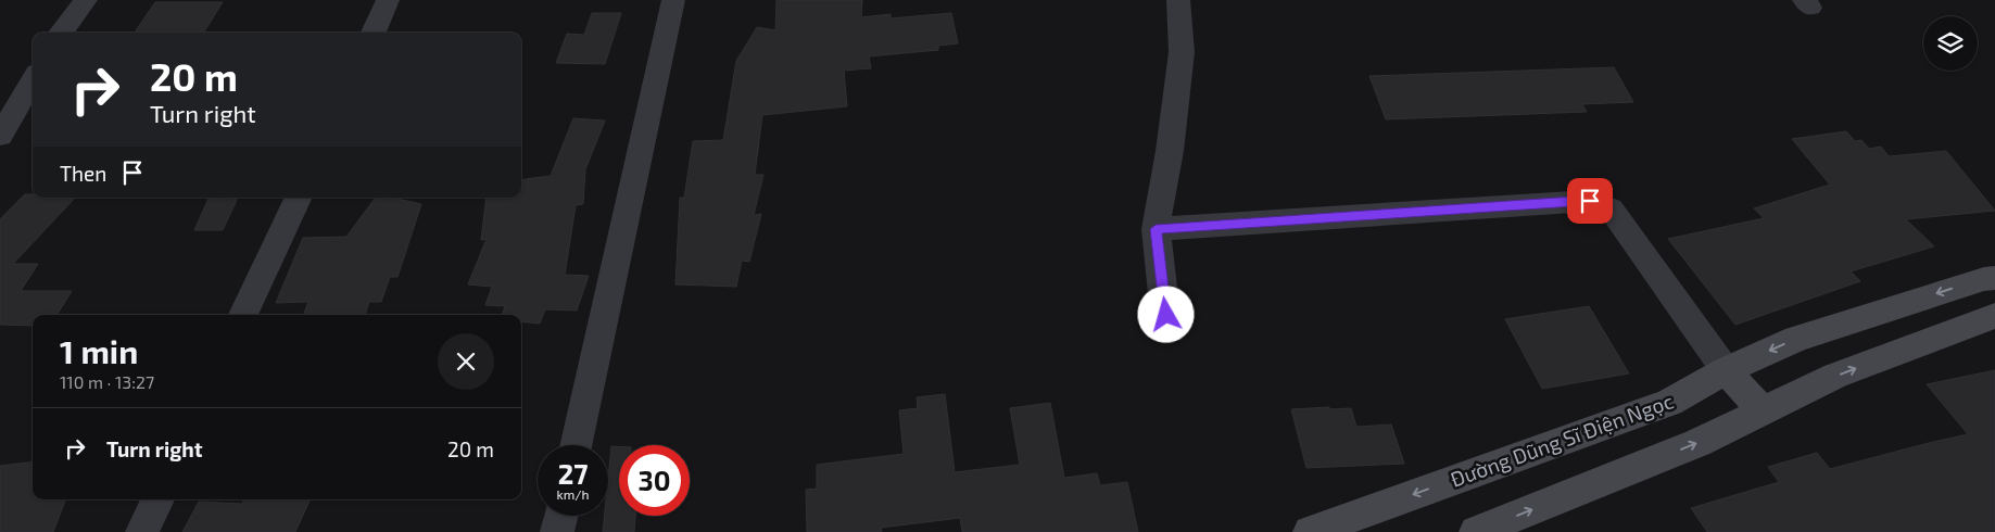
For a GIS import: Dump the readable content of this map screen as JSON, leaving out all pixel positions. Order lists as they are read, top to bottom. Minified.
{"streets":{"main road":["Đường Dũng Sĩ Điện Ngọc"]},"page":{"turn":["20 m","Turn right"],"then":"Then","heading":["1 min","110 m · 13:27"],"list":[{"name":"Turn right","value":"20 m"}],"speed":"27 km/h","limit":"30"}}
